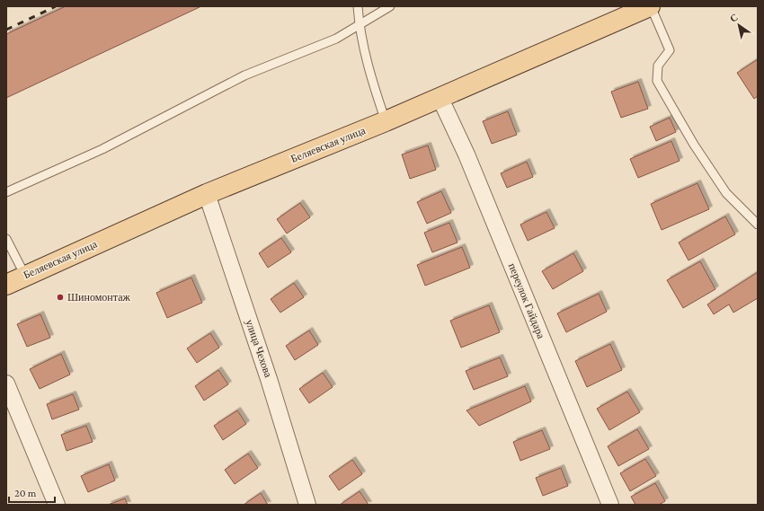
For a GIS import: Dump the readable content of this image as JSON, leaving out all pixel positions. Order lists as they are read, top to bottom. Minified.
{"streets":{"main road":["Беляевская улица"],"street":["переулок Гайдара","улица Чехова"]},"crossings":[["Беляевская улица","переулок Гайдара"],["Беляевская улица","улица Чехова"]],"places":["Шиномонтаж"],"scale_bar":"20 m","north":"top left"}
